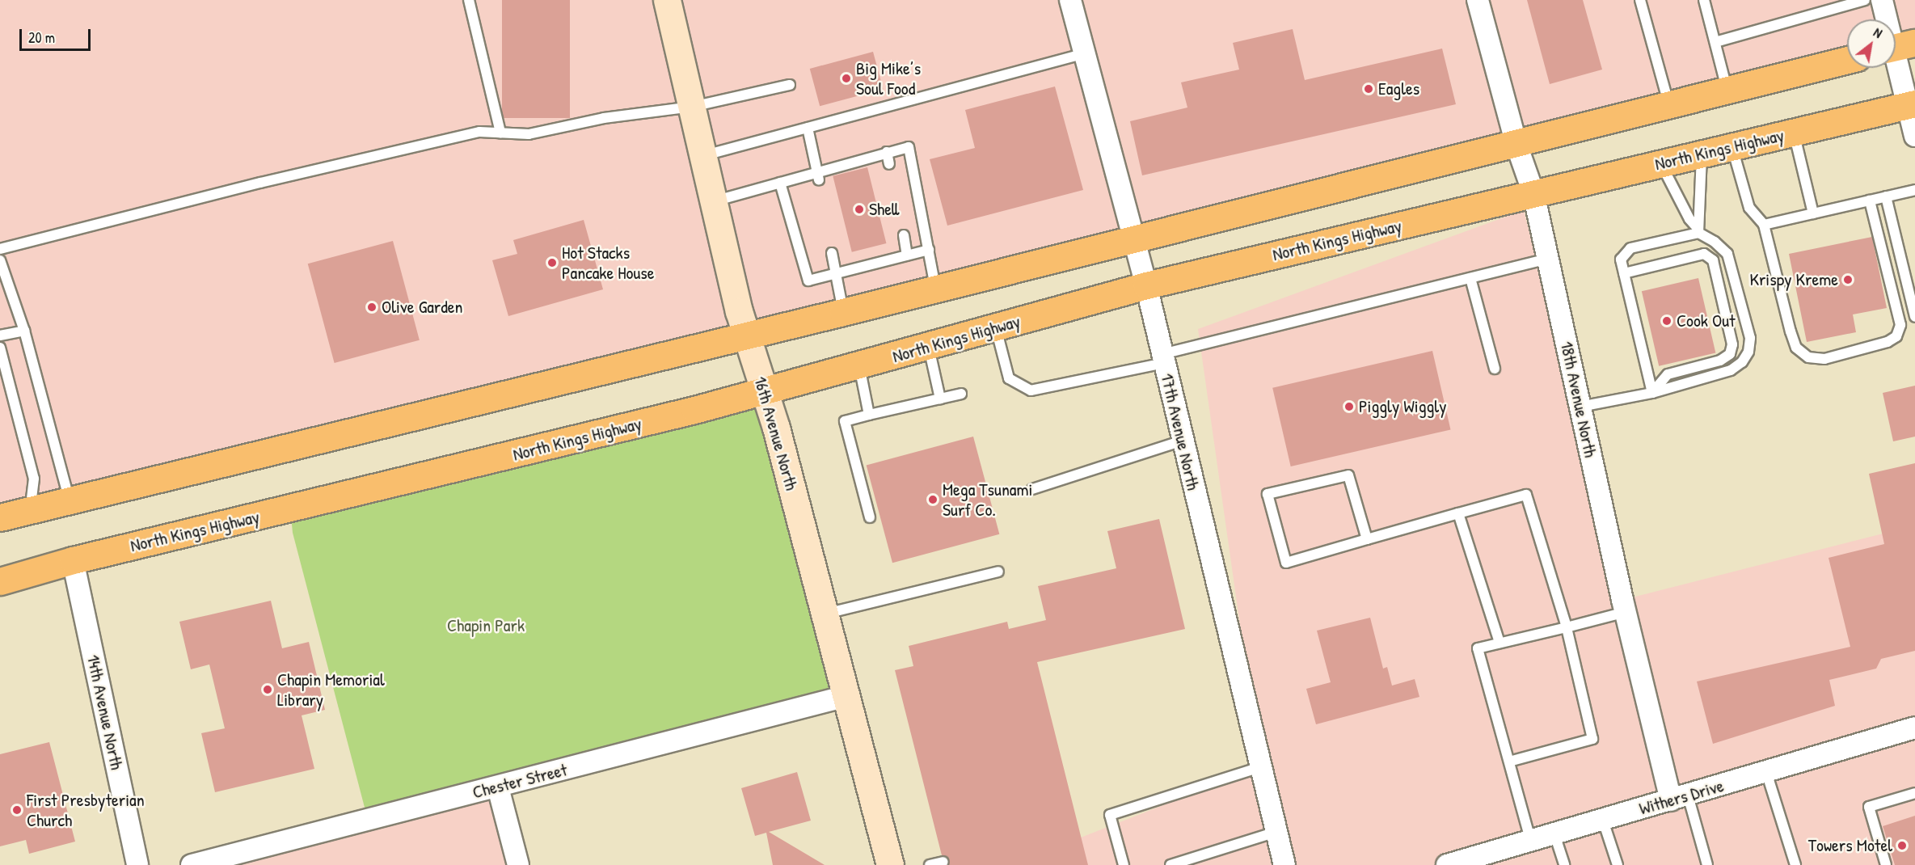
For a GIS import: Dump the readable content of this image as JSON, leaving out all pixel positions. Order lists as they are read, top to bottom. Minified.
{"streets":{"main road":["North Kings Highway"],"street":["18th Avenue North","17th Avenue North","16th Avenue North","14th Avenue North","Chester Street","Withers Drive"]},"crossings":[["North Kings Highway","18th Avenue North"],["North Kings Highway","17th Avenue North"],["North Kings Highway","16th Avenue North"],["North Kings Highway","14th Avenue North"],["18th Avenue North","Withers Drive"],["16th Avenue North","Chester Street"]],"parks":["Chapin Park"],"places":["Big Mike’s Soul Food","Eagles","Shell","Hot Stacks Pancake House","Krispy Kreme","Olive Garden","Cook Out","Piggly Wiggly","Mega Tsunami Surf Co.","Chapin Memorial Library","First Presbyterian Church","Towers Motel"],"scale_bar":"20 m","north":"top right"}
